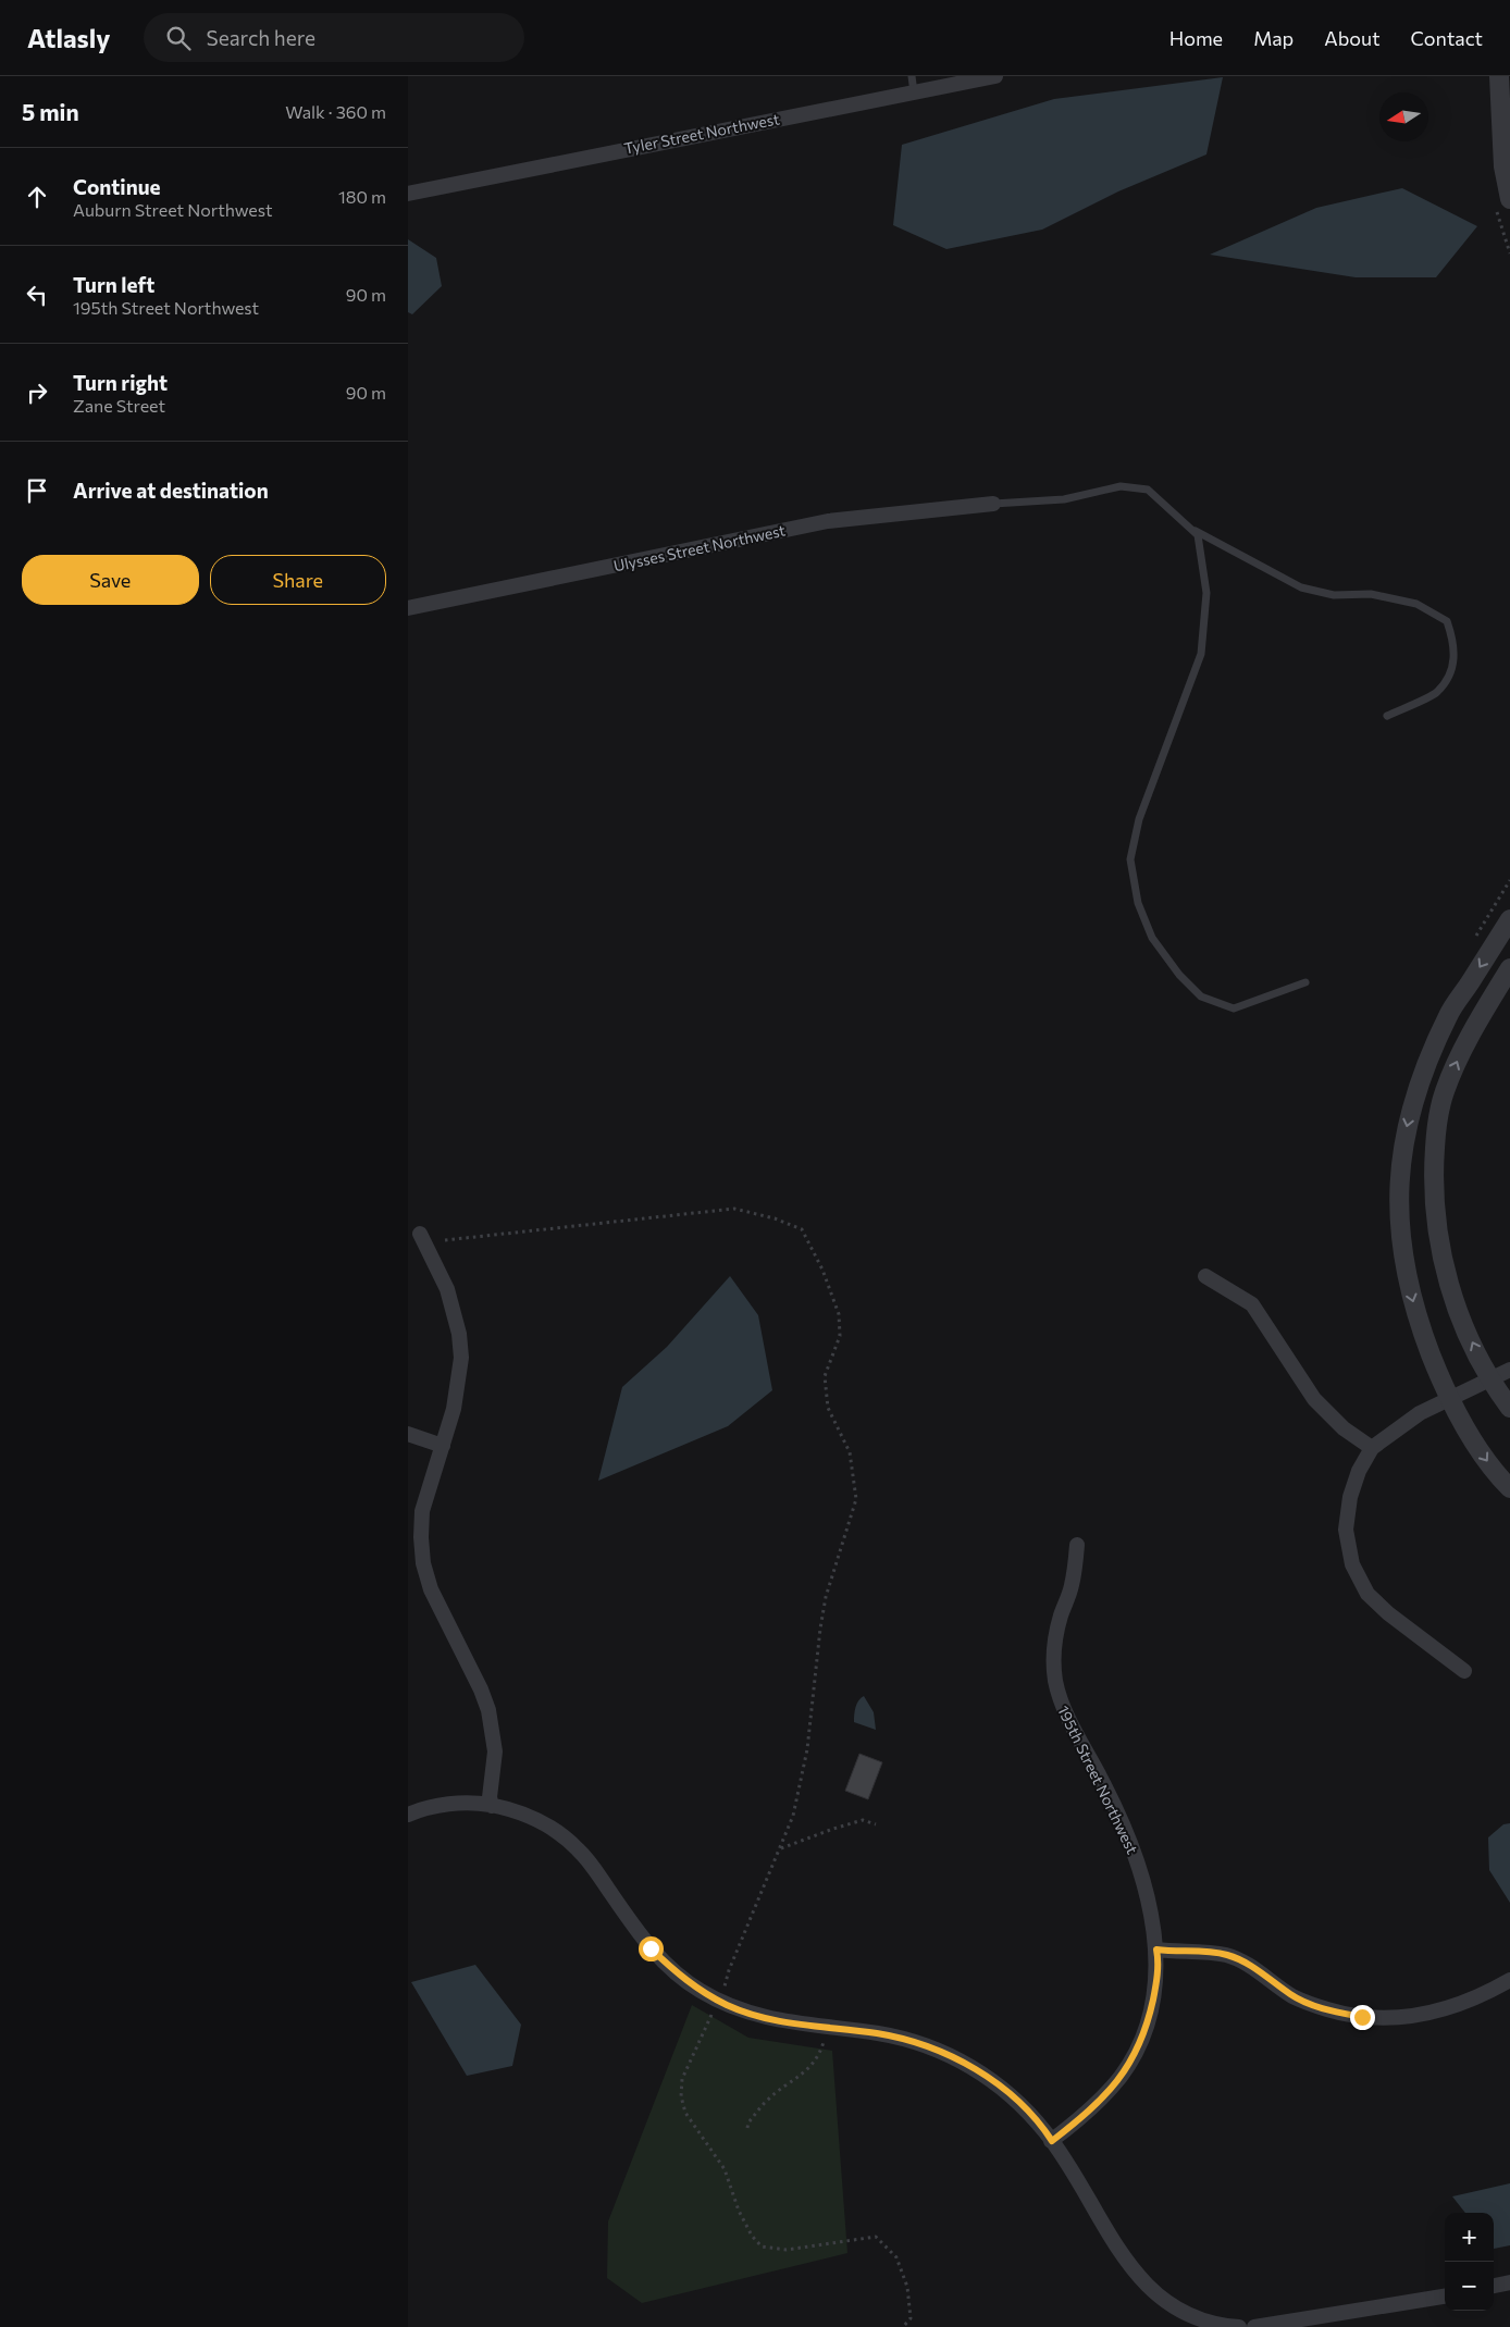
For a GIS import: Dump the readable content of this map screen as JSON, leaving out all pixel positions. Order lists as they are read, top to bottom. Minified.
{"streets":{"street":["Tyler Street Northwest","Ulysses Street Northwest","195th Street Northwest"]},"north":"left","page":{"header":"Atlasly","search":"Search here","nav":["Home","Map","About","Contact"],"heading":["5 min","Walk · 360 m"],"list":[["Continue","Auburn Street Northwest","180 m"],["Turn left","195th Street Northwest","90 m"],["Turn right","Zane Street","90 m"],"Arrive at destination"],"buttons":["Save","Share"],"map_buttons":["+","−"]}}
